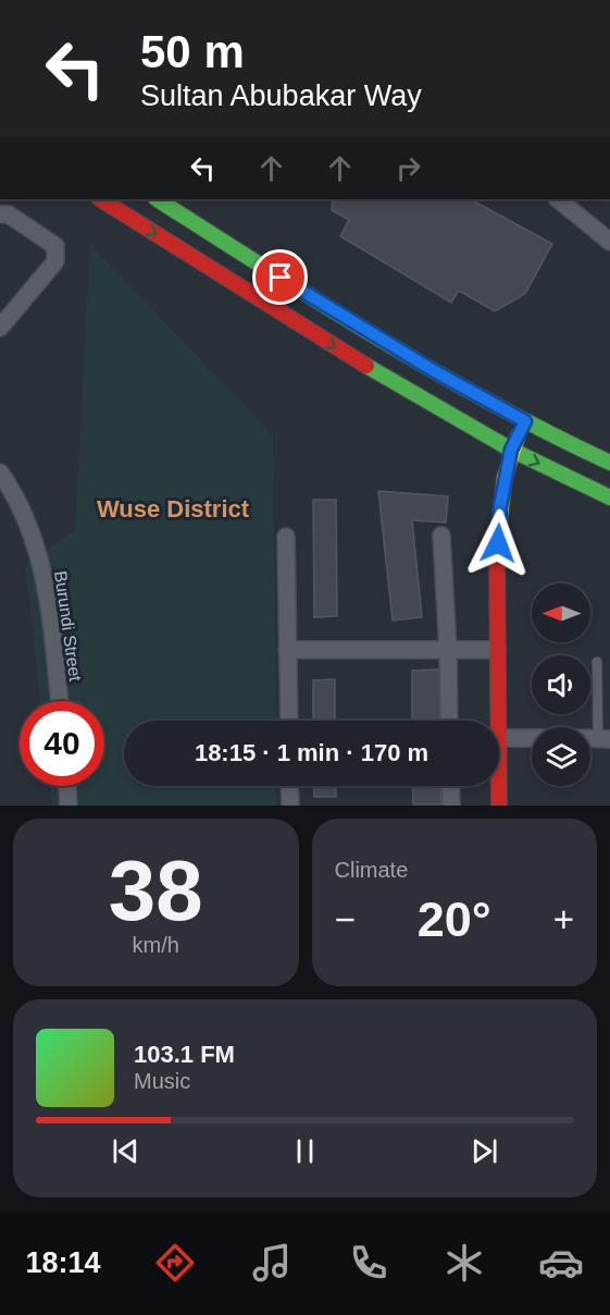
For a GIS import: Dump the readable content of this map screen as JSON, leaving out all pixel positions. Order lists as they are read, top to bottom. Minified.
{"streets":{"street":["Burundi Street"]},"districts":["Wuse District"],"north":"left","page":{"turn":["50 m","Sultan Abubakar Way"],"limit":"40","trip":"18:15 · 1 min · 170 m","tile":[["38","km/h"],"Climate"],"heat":["−","20°","+"],"song":["103.1 FM","Music"],"tabs":"18:14"}}
